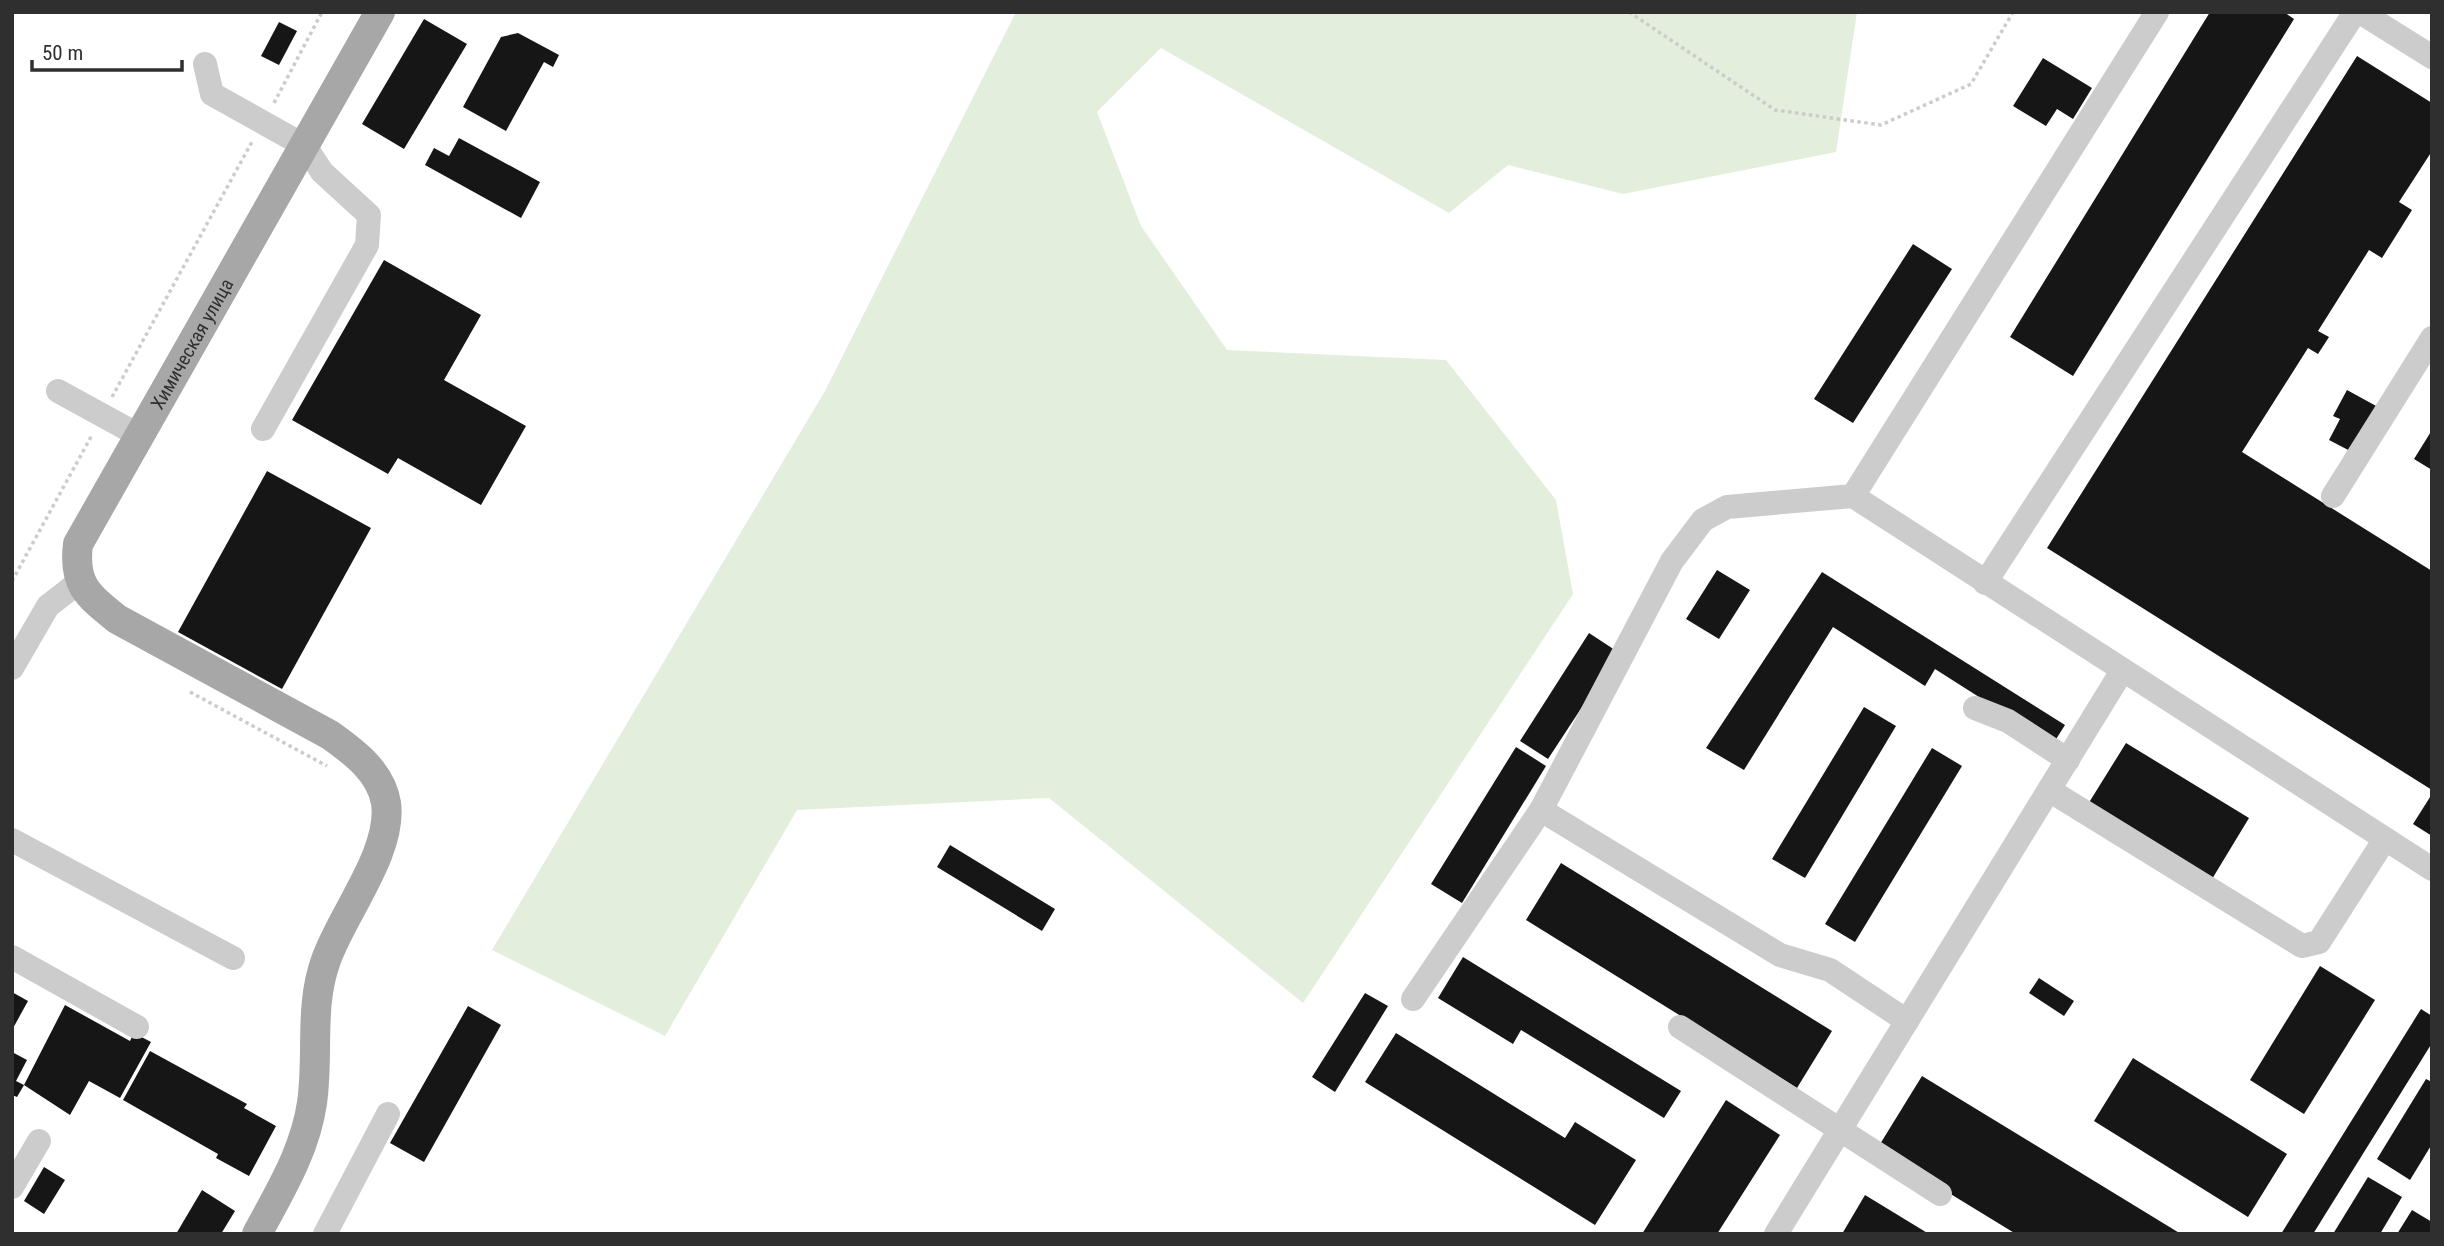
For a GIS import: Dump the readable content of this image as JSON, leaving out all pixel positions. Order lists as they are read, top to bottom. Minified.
{"streets":{"main road":["Химическая улица"]},"scale_bar":"50 m"}
